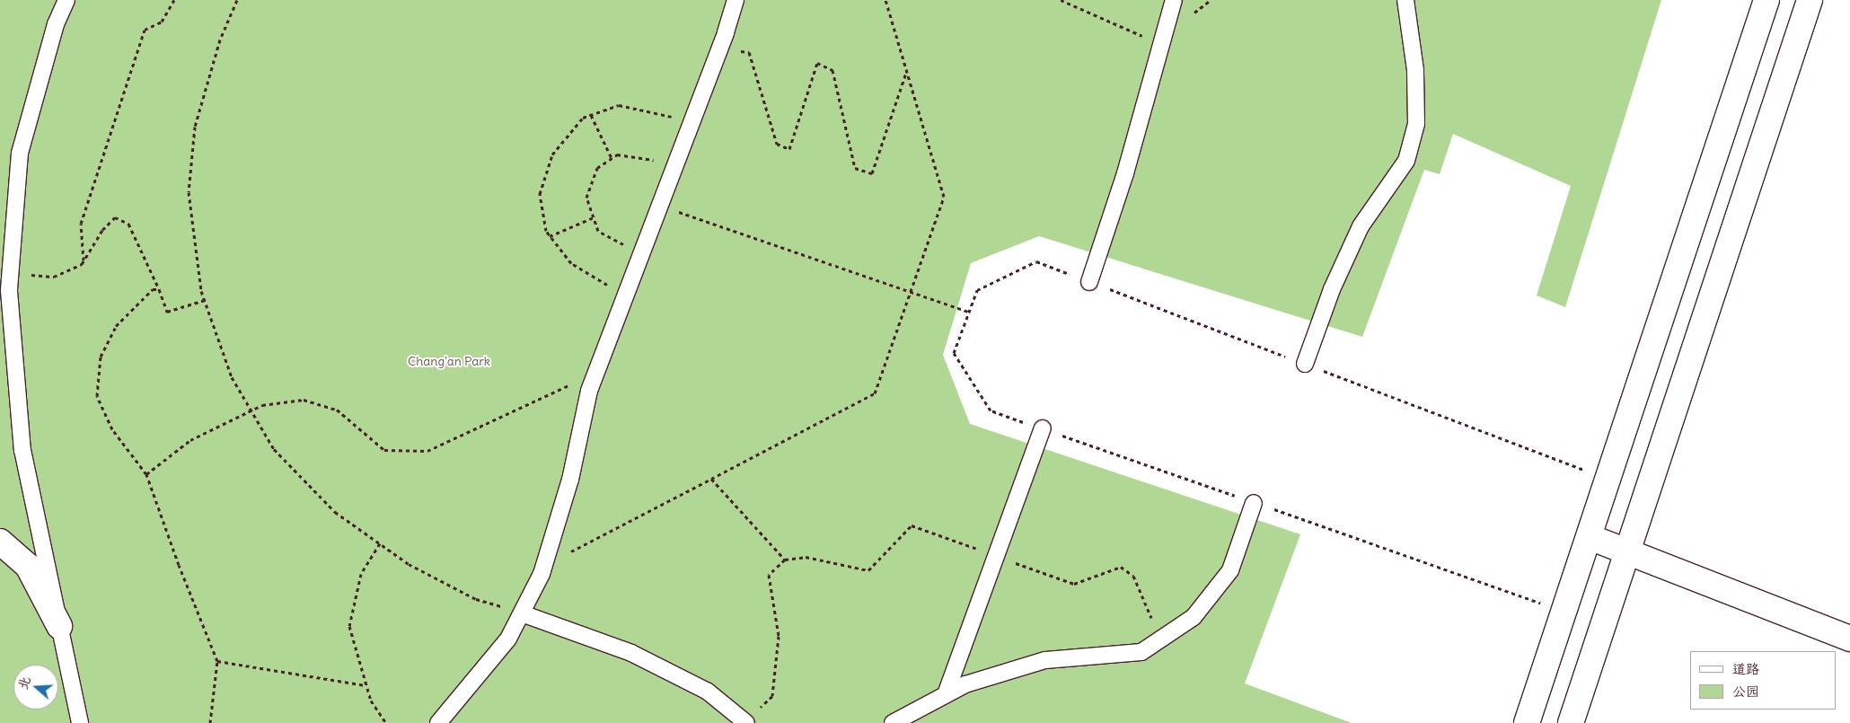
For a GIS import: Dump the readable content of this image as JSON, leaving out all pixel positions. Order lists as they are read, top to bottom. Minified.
{"parks":["Chang'an Park"],"legend":["道路","公园"],"north":"left"}
